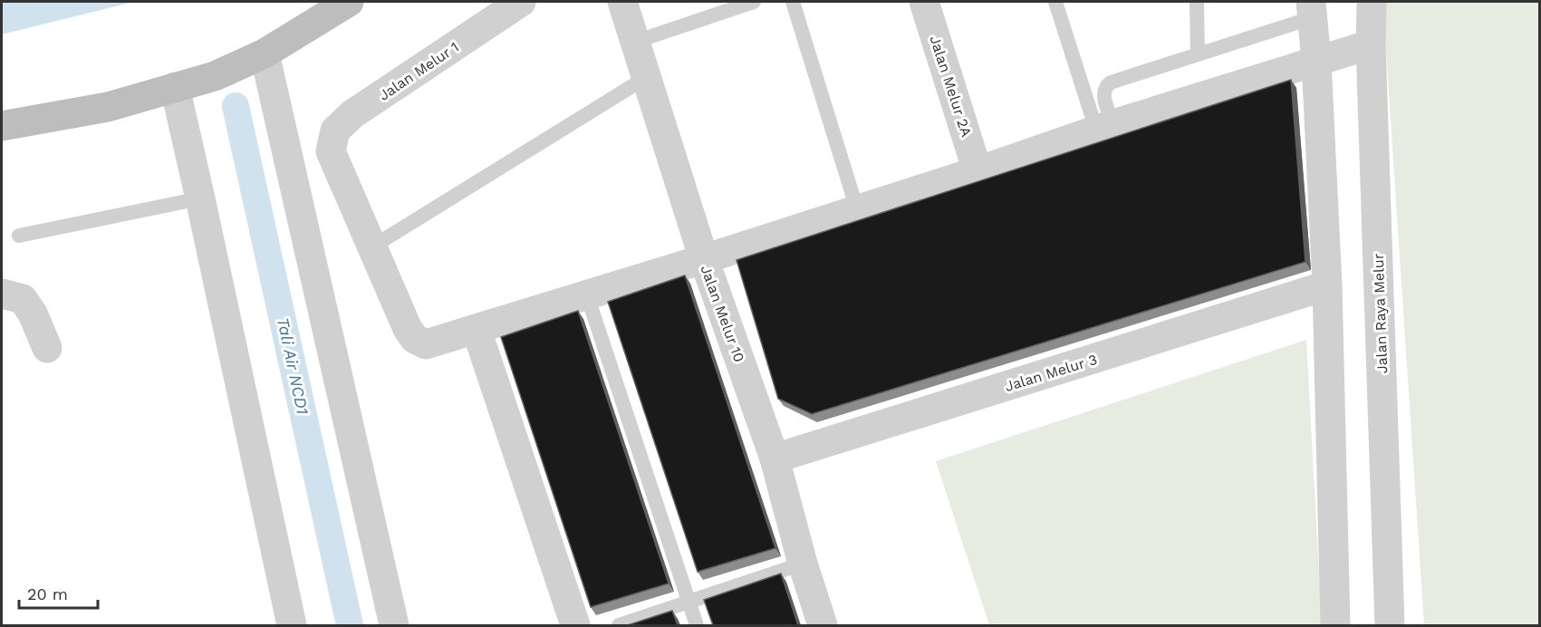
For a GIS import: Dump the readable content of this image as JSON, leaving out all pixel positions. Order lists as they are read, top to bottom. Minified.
{"streets":{"street":["Jalan Melur 1","Jalan Melur 2A","Jalan Melur 10","Jalan Raya Melur","Jalan Melur 3"]},"crossings":[["Jalan Melur 10","Jalan Melur 3"]],"water":["Tali Air NCD1"],"scale_bar":"20 m"}
